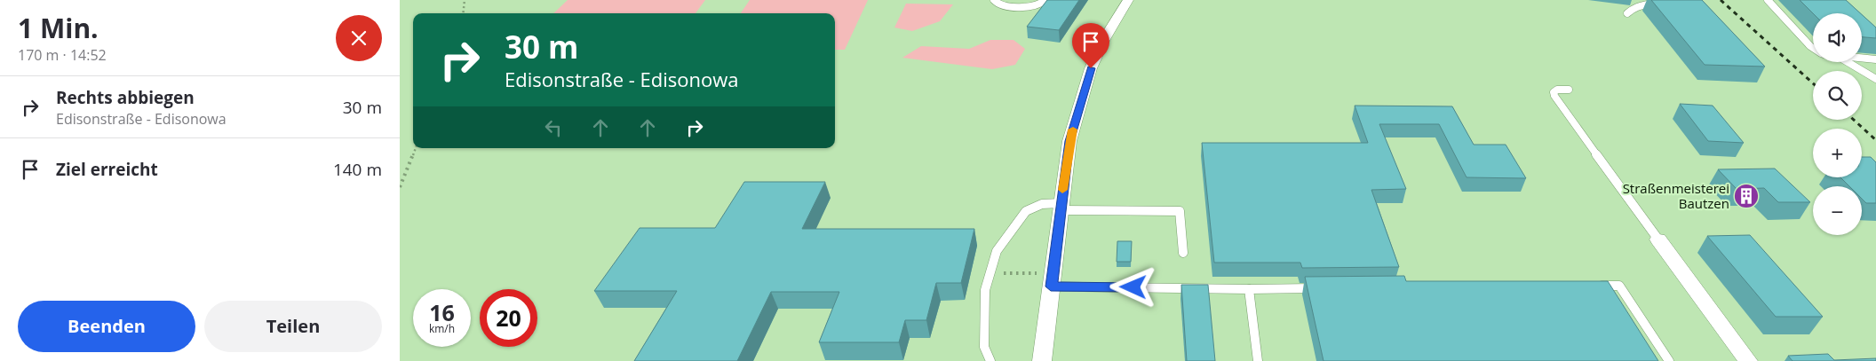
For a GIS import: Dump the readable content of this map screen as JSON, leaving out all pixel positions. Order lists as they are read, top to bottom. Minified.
{"places":{"building":["Straßenmeisterei Bautzen"]},"page":{"heading":["1 Min.","170 m · 14:52"],"map_buttons":["+","−"],"turn":["30 m","Edisonstraße - Edisonowa"],"list":[{"name":"Rechts abbiegen","note":"Edisonstraße - Edisonowa","value":"30 m"},{"name":"Ziel erreicht","value":"140 m"}],"speed":"16 km/h","limit":"20","buttons":["Beenden","Teilen"]}}
